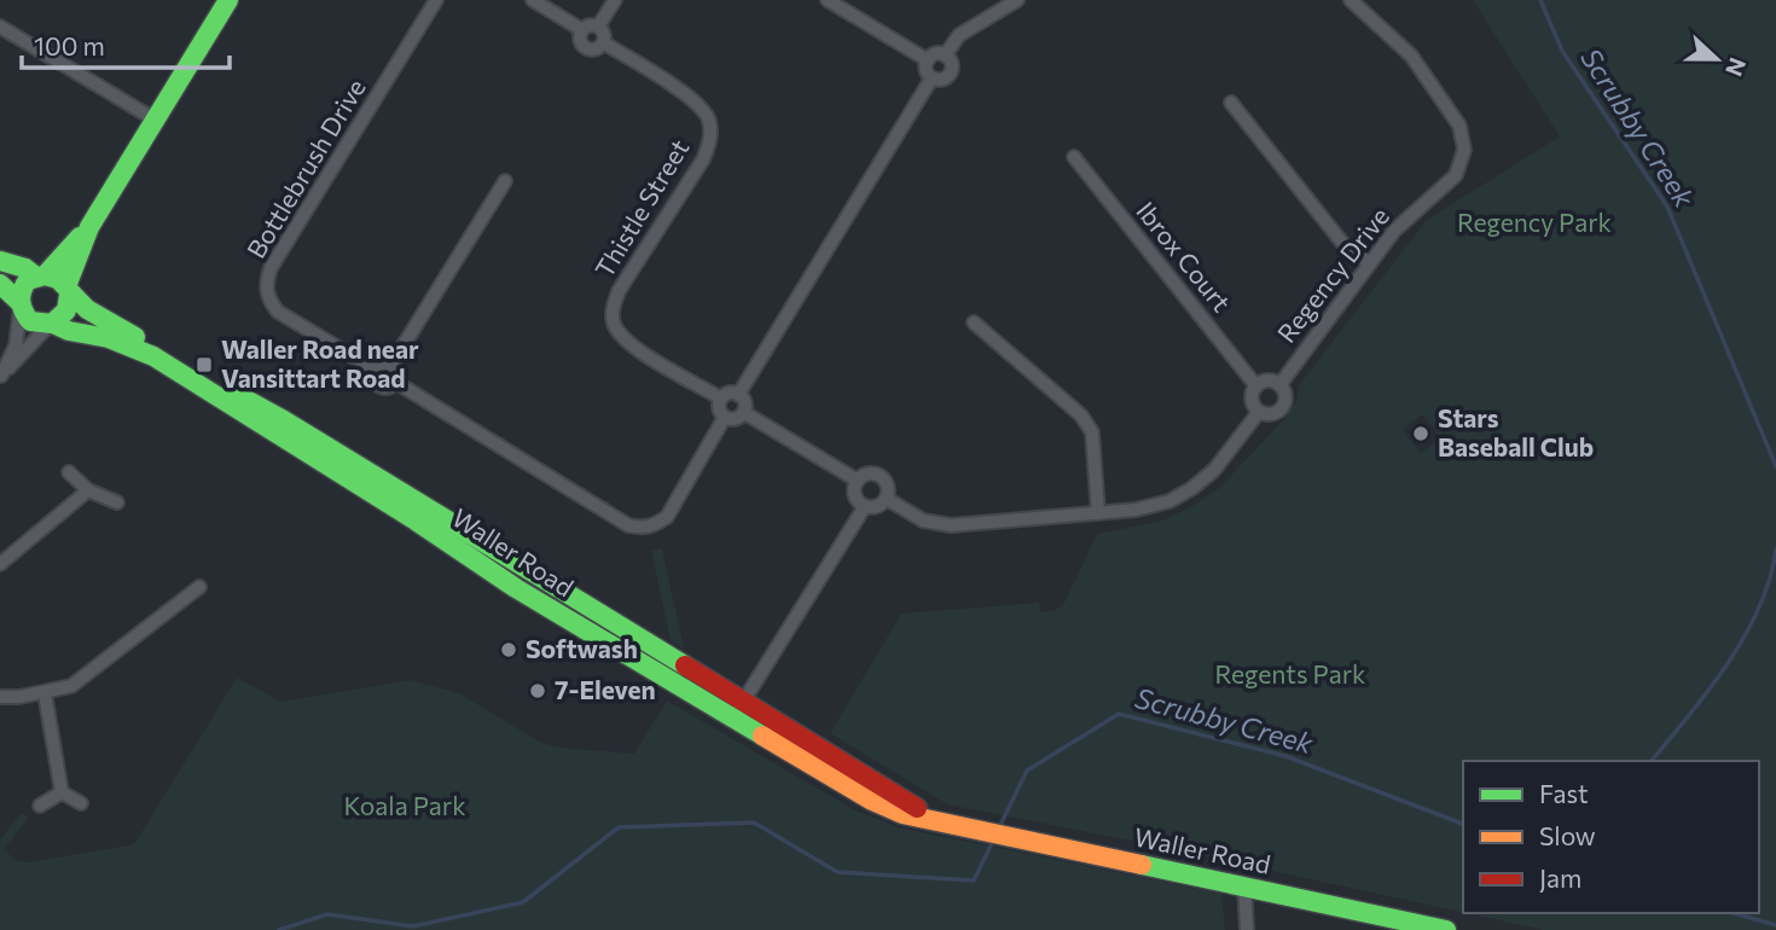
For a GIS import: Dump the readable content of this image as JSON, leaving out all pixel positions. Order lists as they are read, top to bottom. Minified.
{"streets":{"street":["Bottlebrush Drive","Thistle Street","Ibrox Court","Regency Drive","Waller Road"]},"crossings":[["Ibrox Court","Regency Drive"]],"water":["Scrubby Creek"],"parks":["Regency Park","Regents Park","Koala Park"],"places":{"transit":["Waller Road near Vansittart Road"],"other":["Stars Baseball Club","Softwash","7-Eleven"]},"legend":["Fast","Slow","Jam"],"scale_bar":"100 m","north":"right"}
